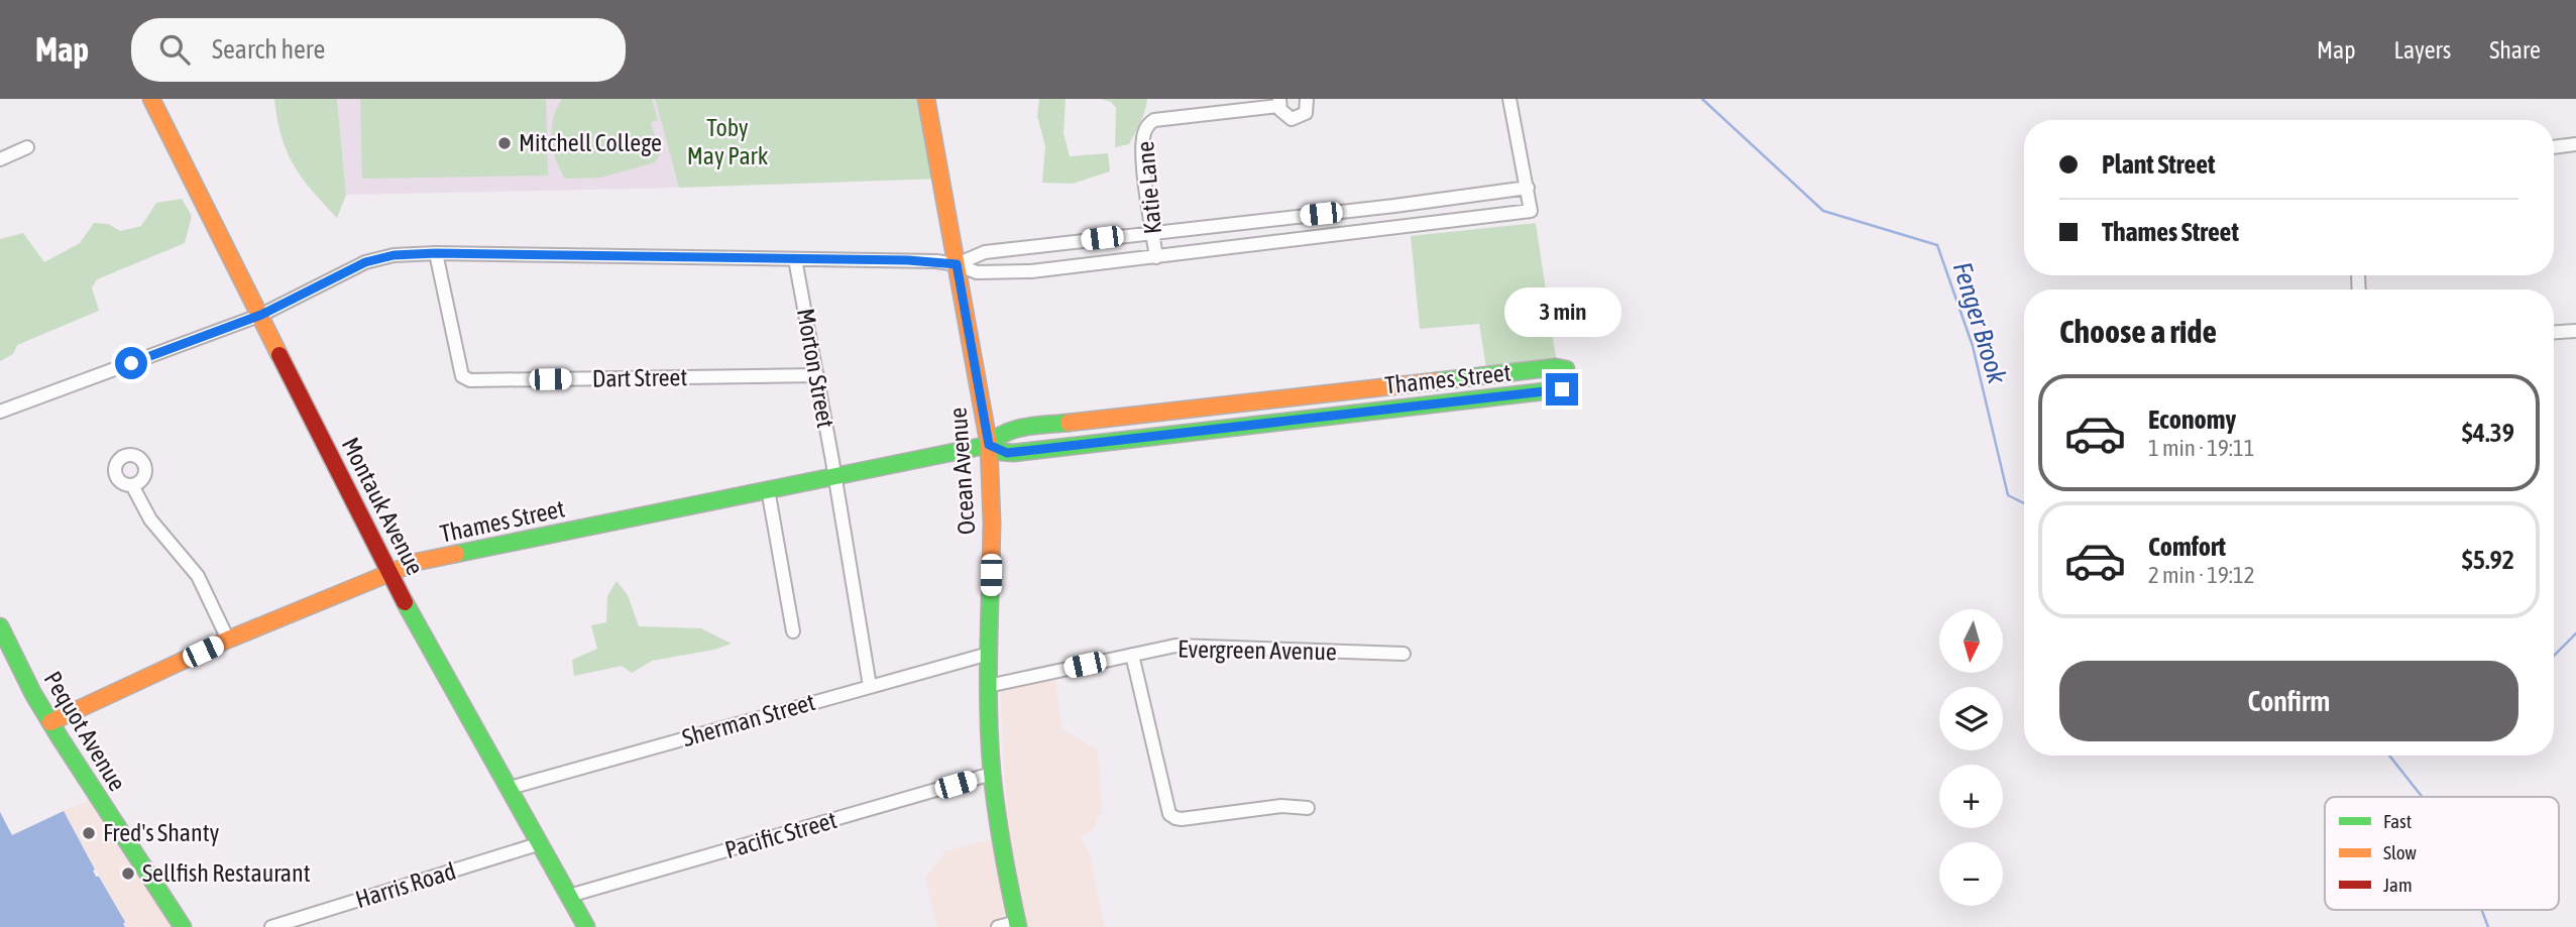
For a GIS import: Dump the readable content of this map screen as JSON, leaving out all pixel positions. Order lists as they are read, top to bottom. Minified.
{"streets":{"street":["Katie Lane","Morton Street","Dart Street","Thames Street","Ocean Avenue","Montauk Avenue","Evergreen Avenue","Sherman Street","Pequot Avenue","Pacific Street","Harris Road"]},"crossings":[["Morton Street","Dart Street"],["Morton Street","Thames Street"],["Morton Street","Sherman Street"],["Thames Street","Ocean Avenue"],["Thames Street","Montauk Avenue"],["Thames Street","Pequot Avenue"],["Ocean Avenue","Evergreen Avenue"],["Ocean Avenue","Sherman Street"],["Ocean Avenue","Pacific Street"],["Montauk Avenue","Sherman Street"],["Montauk Avenue","Pacific Street"],["Montauk Avenue","Harris Road"]],"water":["Fenger Brook"],"parks":["Toby May Park"],"places":["Mitchell College","Fred's Shanty","Sellfish Restaurant"],"legend":["Fast","Slow","Jam"],"north":"bottom","page":{"header":"Map","search":"Search here","nav":["Map","Layers","Share"],"banner":["Plant Street","Thames Street"],"bubble":"3 min","heading":"Choose a ride","list":[{"name":"Economy","note":"1 min · 19:11","value":"$4.39"},{"name":"Comfort","note":"2 min · 19:12","value":"$5.92"}],"map_buttons":["+","−"],"buttons":"Confirm"}}
